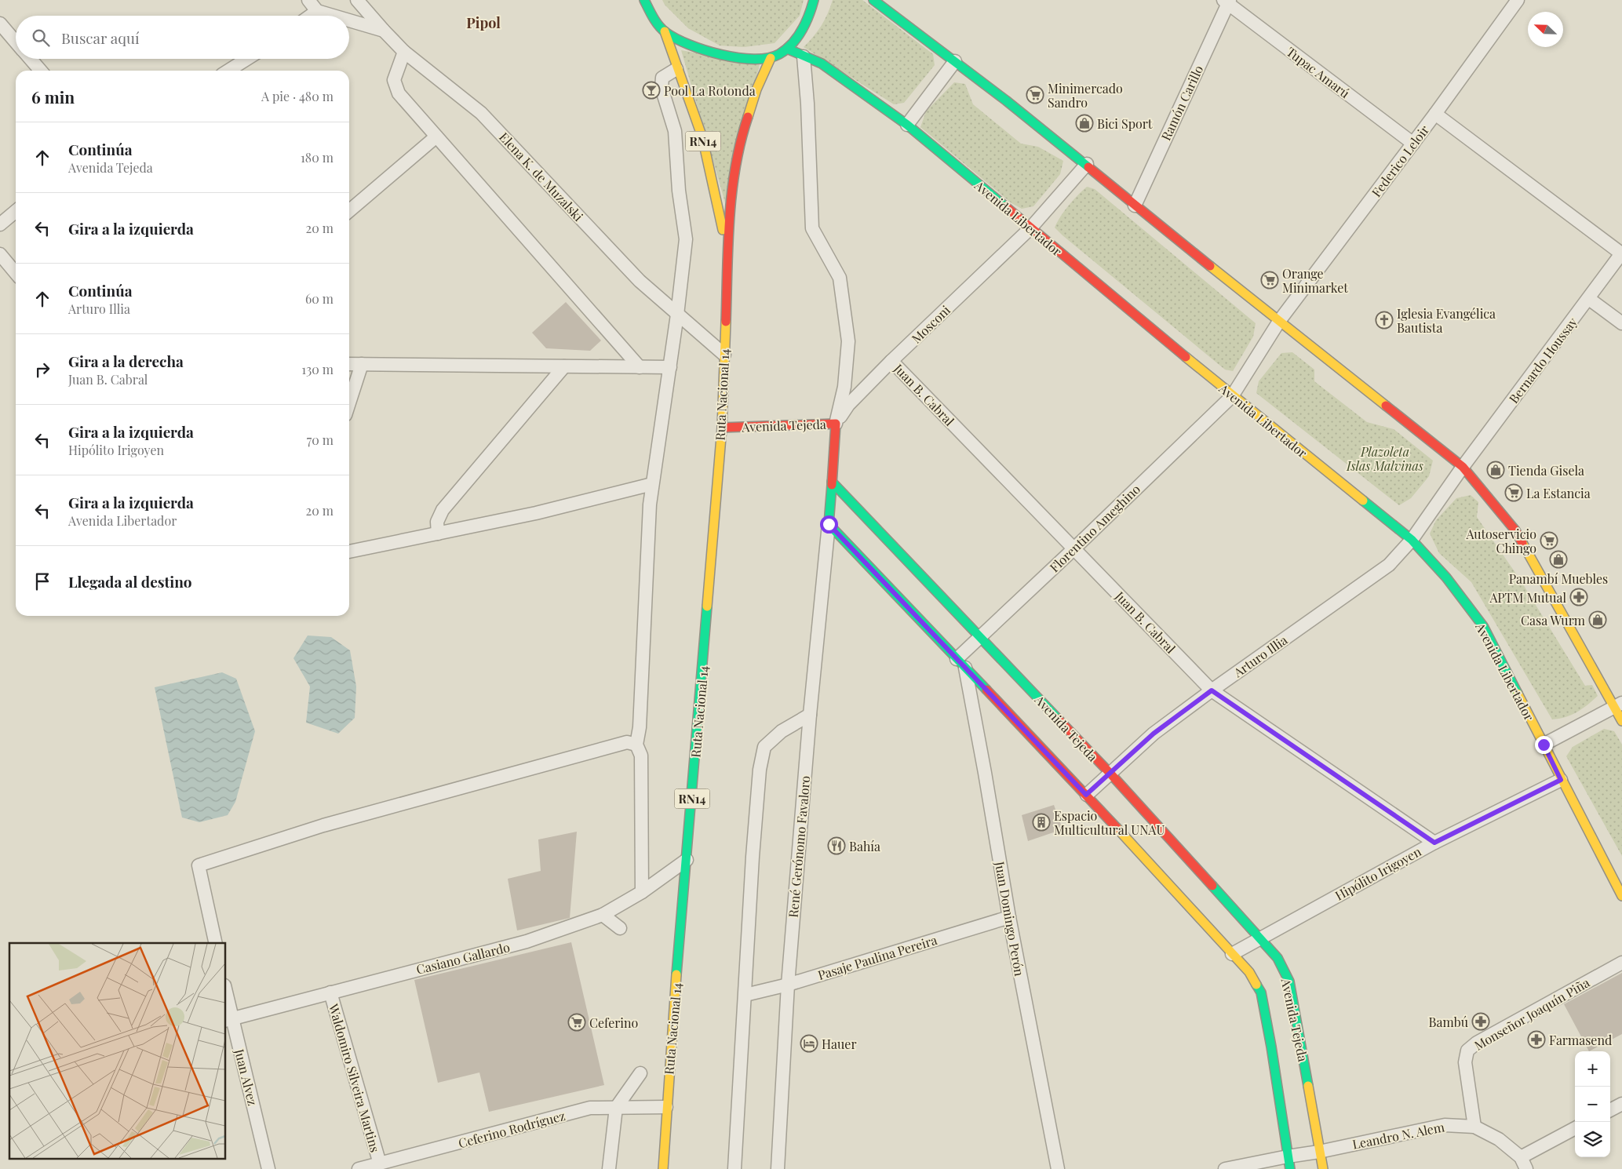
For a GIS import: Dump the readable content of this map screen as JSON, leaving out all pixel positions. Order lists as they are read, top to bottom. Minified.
{"streets":{"main road":["RN14","Avenida Libertador","Ruta Nacional 14","Avenida Tejeda"],"street":["Tupac Amarú","Ramón Carillo","Federico Leloir","Elena K. de Muzalski","Mosconi","Bernardo Houssay","Juan B. Cabral","Florentino Ameghino","Arturo Illia","René Gerónomo Favaloro","Hipólito Irigoyen","Juan Domingo Perón","Pasaje Paulina Pereira","Casiano Gallardo","Monseñor Joaquín Piña","Juan Alvez","Waldomiro Silveira Martins","Ceferino Rodríguez","Leandro N. Alem"]},"crossings":[["Tupac Amarú","Ramón Carillo"],["Tupac Amarú","Federico Leloir"],["Federico Leloir","Avenida Libertador"],["Federico Leloir","Florentino Ameghino"],["Elena K. de Muzalski","Ruta Nacional 14"],["Avenida Libertador","Mosconi"],["Avenida Libertador","Bernardo Houssay"],["Avenida Libertador","Florentino Ameghino"],["Avenida Libertador","Arturo Illia"],["Avenida Libertador","Hipólito Irigoyen"],["Mosconi","Juan B. Cabral"],["Mosconi","Avenida Tejeda"],["Bernardo Houssay","Arturo Illia"],["Ruta Nacional 14","Avenida Tejeda"],["Ruta Nacional 14","Casiano Gallardo"],["Ruta Nacional 14","Ceferino Rodríguez"],["Juan B. Cabral","Florentino Ameghino"],["Juan B. Cabral","Arturo Illia"],["Juan B. Cabral","Hipólito Irigoyen"],["Avenida Tejeda","Florentino Ameghino"],["Avenida Tejeda","Arturo Illia"],["Avenida Tejeda","René Gerónomo Favaloro"],["Avenida Tejeda","Hipólito Irigoyen"],["Avenida Tejeda","Leandro N. Alem"],["Florentino Ameghino","Juan Domingo Perón"],["René Gerónomo Favaloro","Pasaje Paulina Pereira"],["Juan Domingo Perón","Pasaje Paulina Pereira"],["Casiano Gallardo","Juan Alvez"],["Casiano Gallardo","Waldomiro Silveira Martins"],["Monseñor Joaquín Piña","Leandro N. Alem"],["Waldomiro Silveira Martins","Ceferino Rodríguez"]],"districts":["Pipol"],"parks":["Plazoleta Islas Malvinas"],"places":{"bar":["Pool La Rotonda"],"supermarket":["Minimercado Sandro","Orange Minimarket","La Estancia","Autoservicio Chingo","Ceferino"],"shop":["Bici Sport","Tienda Gisela","Panambí Muebles","Casa Wurm"],"church":["Iglesia Evangélica Bautista"],"pharmacy":["APTM Mutual","Bambú","Farmasend"],"building":["Espacio Multicultural UNAU"],"restaurant":["Bahía"],"hotel":["Hauer"]},"north":"top left","page":{"search":"Buscar aquí","heading":["6 min","A pie · 480 m"],"list":[["Continúa","Avenida Tejeda","180 m"],["Gira a la izquierda","20 m"],["Continúa","Arturo Illia","60 m"],["Gira a la derecha","Juan B. Cabral","130 m"],["Gira a la izquierda","Hipólito Irigoyen","70 m"],["Gira a la izquierda","Avenida Libertador","20 m"],"Llegada al destino"],"map_buttons":["+","−"]}}
